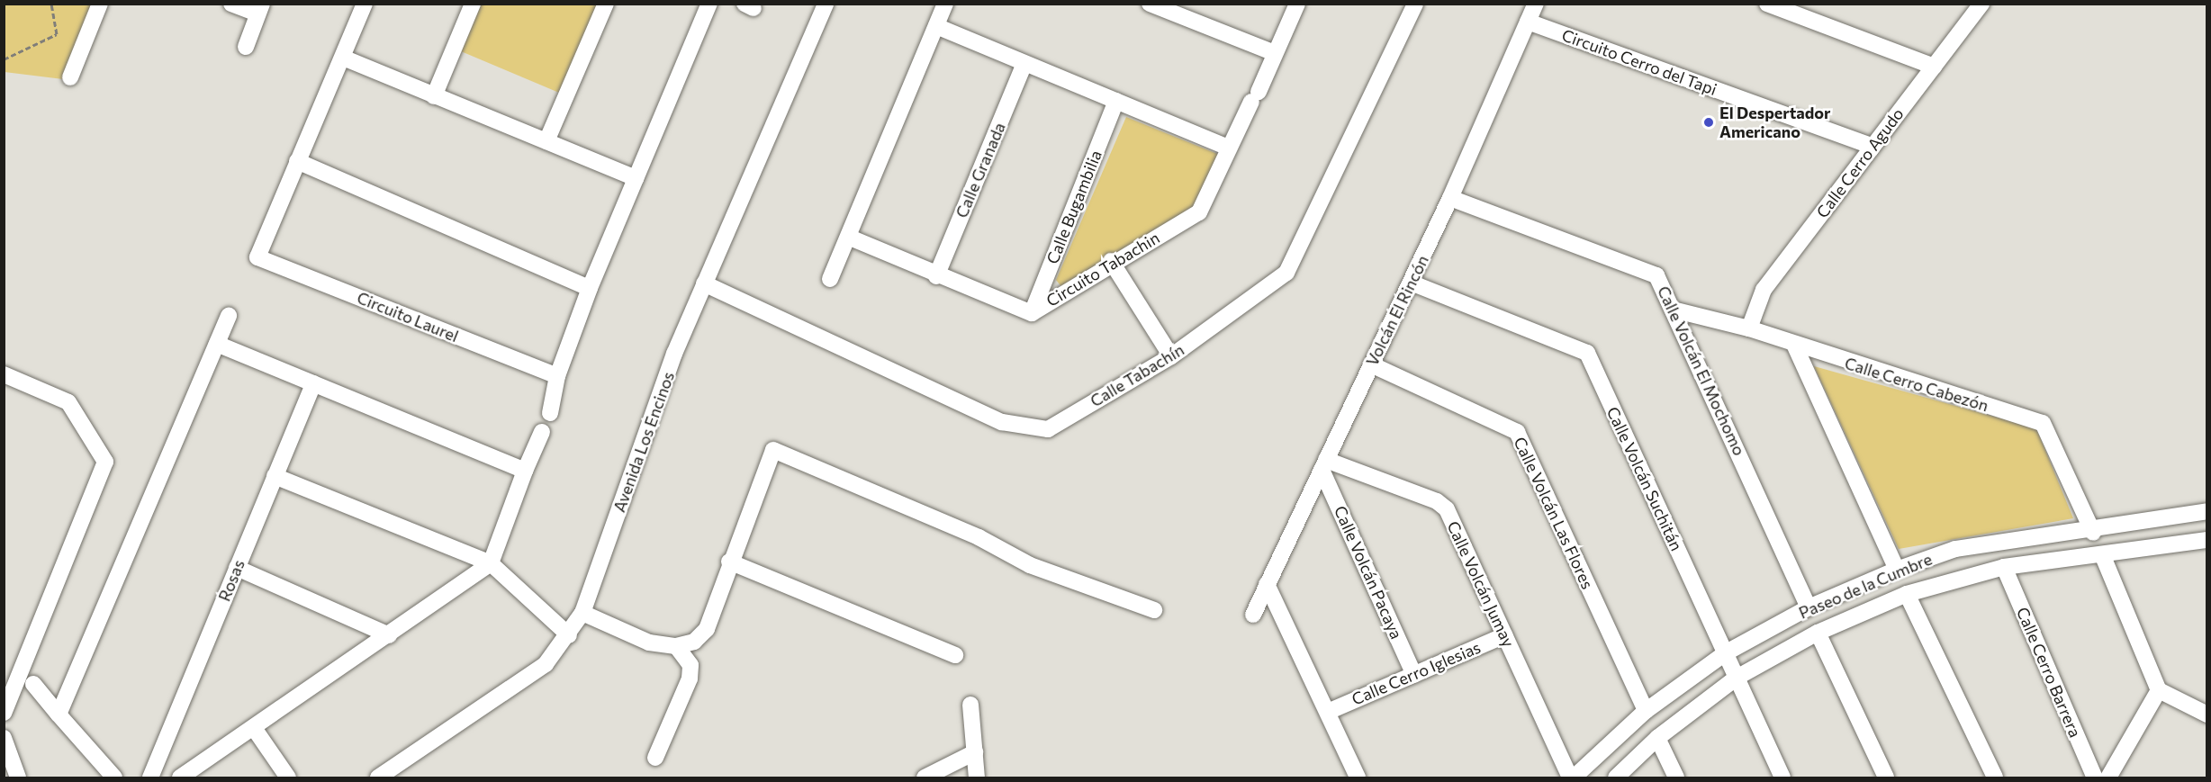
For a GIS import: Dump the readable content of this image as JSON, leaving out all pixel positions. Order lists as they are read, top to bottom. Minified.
{"streets":{"street":["Circuito Cerro del Tapi","Calle Cerro Agudo","Calle Granada","Calle Bugambilia","Circuito Tabachin","Volcán El Rincón","Circuito Laurel","Calle Volcán El Mochomo","Calle Tabachín","Calle Cerro Cabezón","Avenida Los Encinos","Calle Volcán Suchitán","Calle Volcán Las Flores","Calle Volcán Pacaya","Rosas","Calle Volcán Jumay","Paseo de la Cumbre","Calle Cerro Barrera","Calle Cerro Iglesias"]},"crossings":[["Circuito Cerro del Tapi","Calle Cerro Agudo"],["Circuito Cerro del Tapi","Volcán El Rincón"],["Calle Cerro Agudo","Calle Cerro Cabezón"],["Calle Granada","Circuito Tabachin"],["Calle Bugambilia","Circuito Tabachin"],["Volcán El Rincón","Calle Volcán El Mochomo"],["Volcán El Rincón","Calle Volcán Suchitán"],["Volcán El Rincón","Calle Volcán Las Flores"],["Volcán El Rincón","Calle Volcán Pacaya"],["Volcán El Rincón","Calle Volcán Jumay"],["Calle Volcán El Mochomo","Calle Cerro Cabezón"],["Calle Volcán El Mochomo","Paseo de la Cumbre"],["Calle Tabachín","Avenida Los Encinos"],["Calle Cerro Cabezón","Paseo de la Cumbre"],["Calle Volcán Suchitán","Paseo de la Cumbre"],["Calle Volcán Las Flores","Paseo de la Cumbre"],["Calle Volcán Pacaya","Calle Volcán Jumay"],["Calle Volcán Pacaya","Calle Cerro Iglesias"],["Calle Volcán Jumay","Paseo de la Cumbre"],["Calle Volcán Jumay","Calle Cerro Iglesias"],["Paseo de la Cumbre","Calle Cerro Barrera"]],"places":["El Despertador Americano"]}
